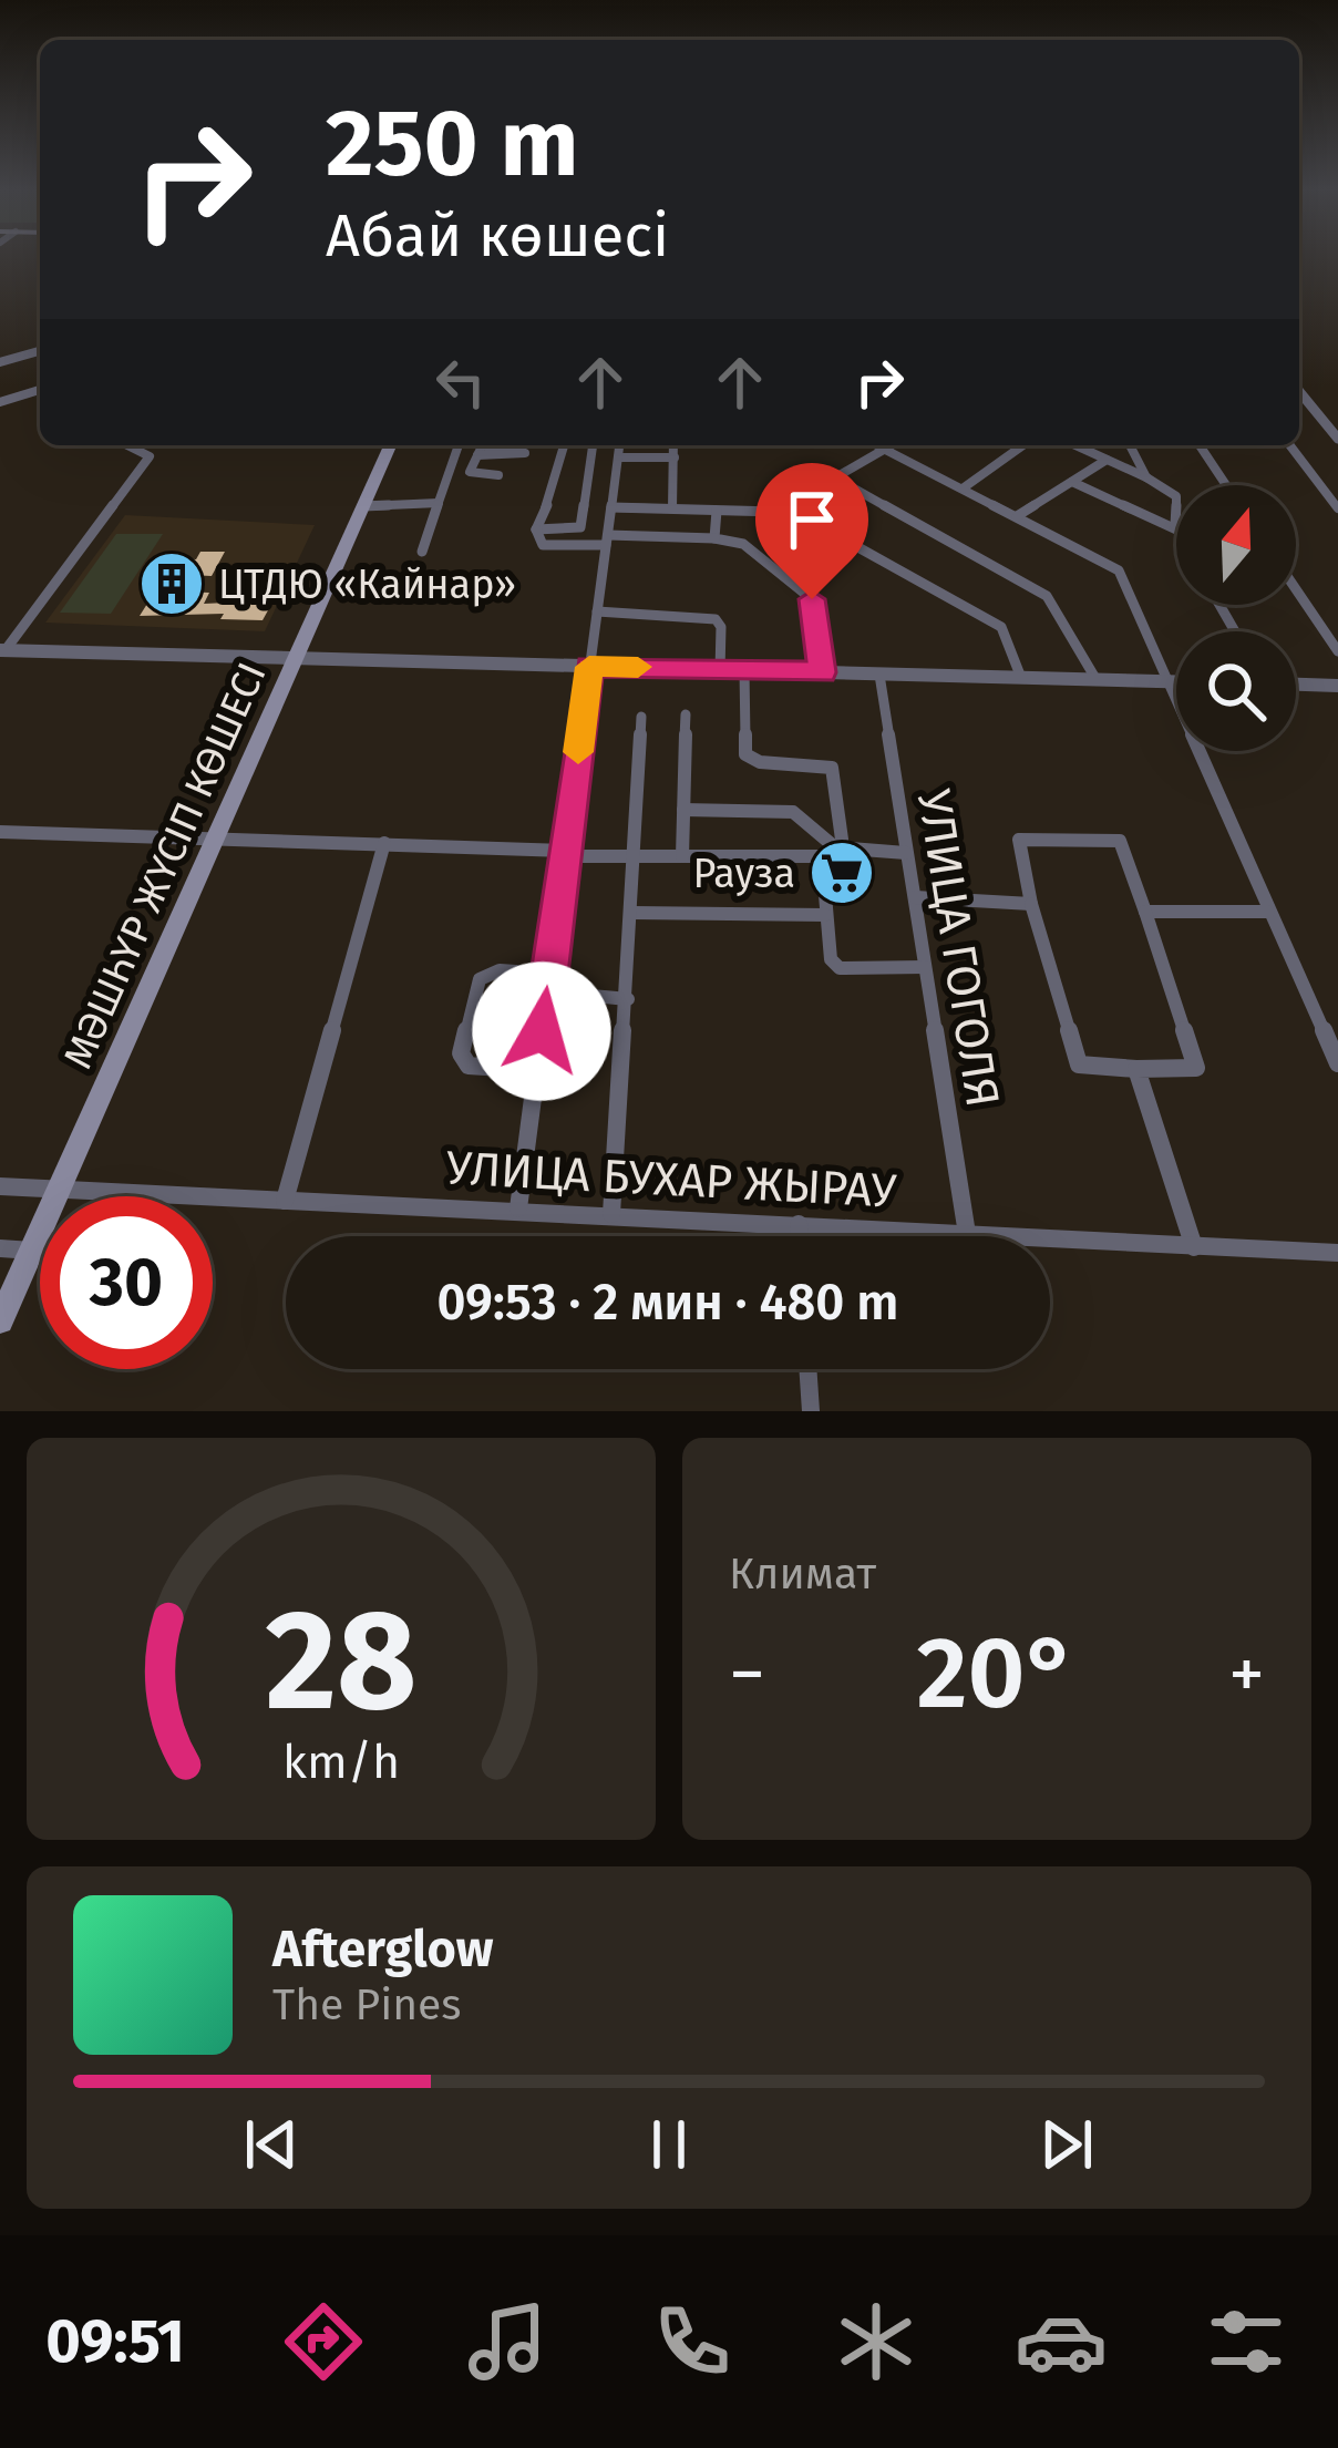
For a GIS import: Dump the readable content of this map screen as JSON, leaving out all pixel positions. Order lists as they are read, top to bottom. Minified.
{"streets":{"main road":["МӘШҺҮР ЖҮСІП КӨШЕСІ"],"street":["УЛИЦА ГОГОЛЯ","УЛИЦА БУХАР ЖЫРАУ"]},"crossings":[["МӘШҺҮР ЖҮСІП КӨШЕСІ","УЛИЦА БУХАР ЖЫРАУ"],["УЛИЦА ГОГОЛЯ","УЛИЦА БУХАР ЖЫРАУ"]],"places":{"building":["ЦТДЮ «Кайнар»"],"supermarket":["Рауза"]},"north":"top","page":{"turn":["250 m","Абай көшесі"],"limit":"30","trip":"09:53 · 2 мин · 480 m","tile":"Климат","heat":["−","20°","+"],"song":["Afterglow","The Pines"],"tabs":"09:51","gauge":["28","km/h"]}}
